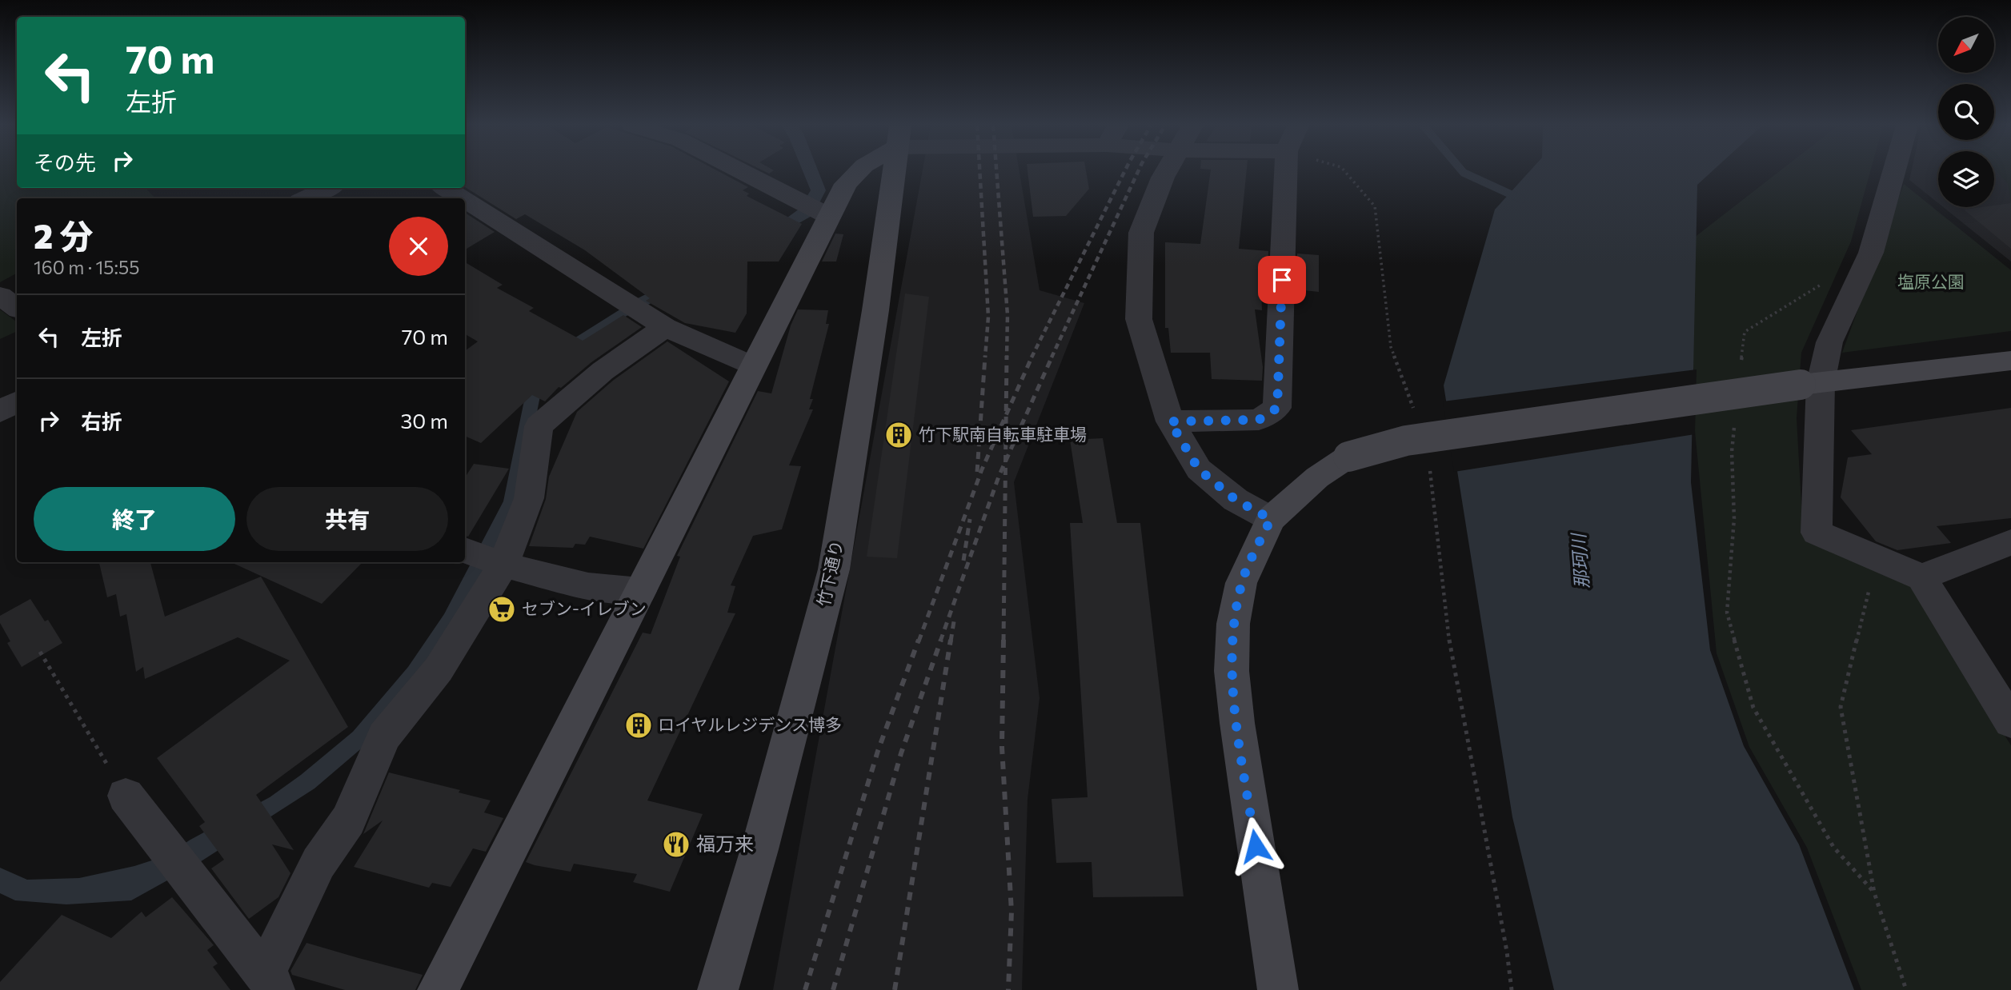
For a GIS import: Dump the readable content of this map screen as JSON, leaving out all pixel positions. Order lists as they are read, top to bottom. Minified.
{"streets":{"main road":["竹下通り"]},"water":["那珂川"],"parks":["塩原公園"],"places":{"building":["竹下駅南自転車駐車場","ロイヤルレジデンス博多"],"supermarket":["セブン-イレブン"],"restaurant":["福万来"]},"north":"bottom left","page":{"turn":["70 m","左折"],"then":"その先","heading":["2 分","160 m · 15:55"],"list":[{"name":"左折","value":"70 m"},{"name":"右折","value":"30 m"}],"buttons":["終了","共有"]}}
